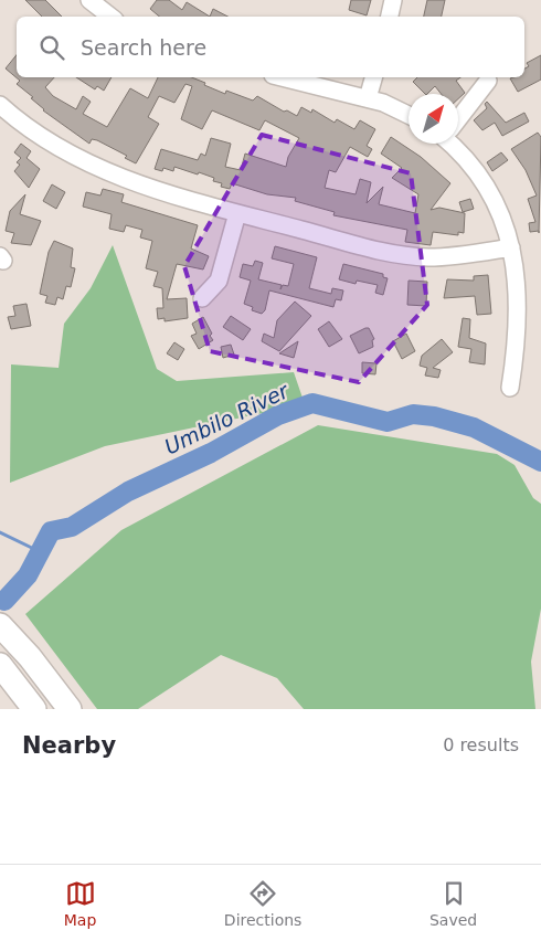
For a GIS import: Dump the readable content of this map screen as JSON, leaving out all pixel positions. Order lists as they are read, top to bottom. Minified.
{"water":["Umbilo River"],"north":"top right","page":{"search":"Search here","heading":["Nearby","0 results"],"nav":["Map","Directions","Saved"]}}
